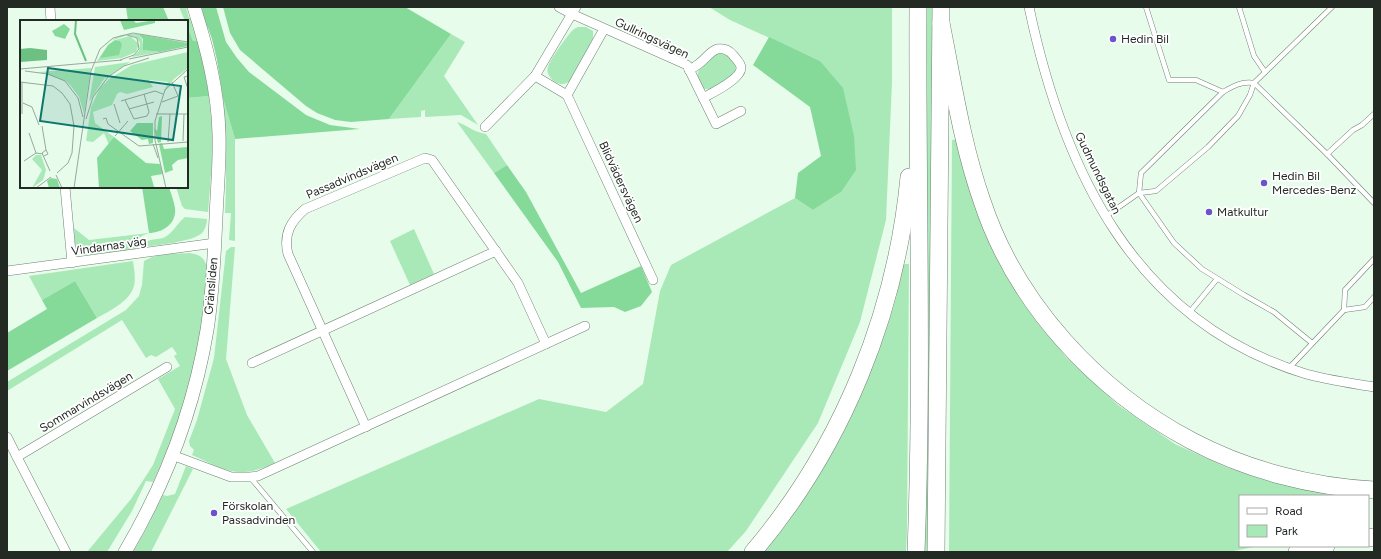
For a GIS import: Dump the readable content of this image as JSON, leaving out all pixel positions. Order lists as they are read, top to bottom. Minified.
{"streets":{"street":["Gullringsvägen","Gudmundsgatan","Passadvindsvägen","Blidvädersvägen","Vindarnas väg","Gränsliden","Sommarvindsvägen"]},"crossings":[["Gullringsvägen","Blidvädersvägen"],["Vindarnas väg","Gränsliden"]],"places":["Hedin Bil","Hedin Bil Mercedes-Benz","Matkultur","Förskolan Passadvinden"],"legend":["Road","Park"]}
